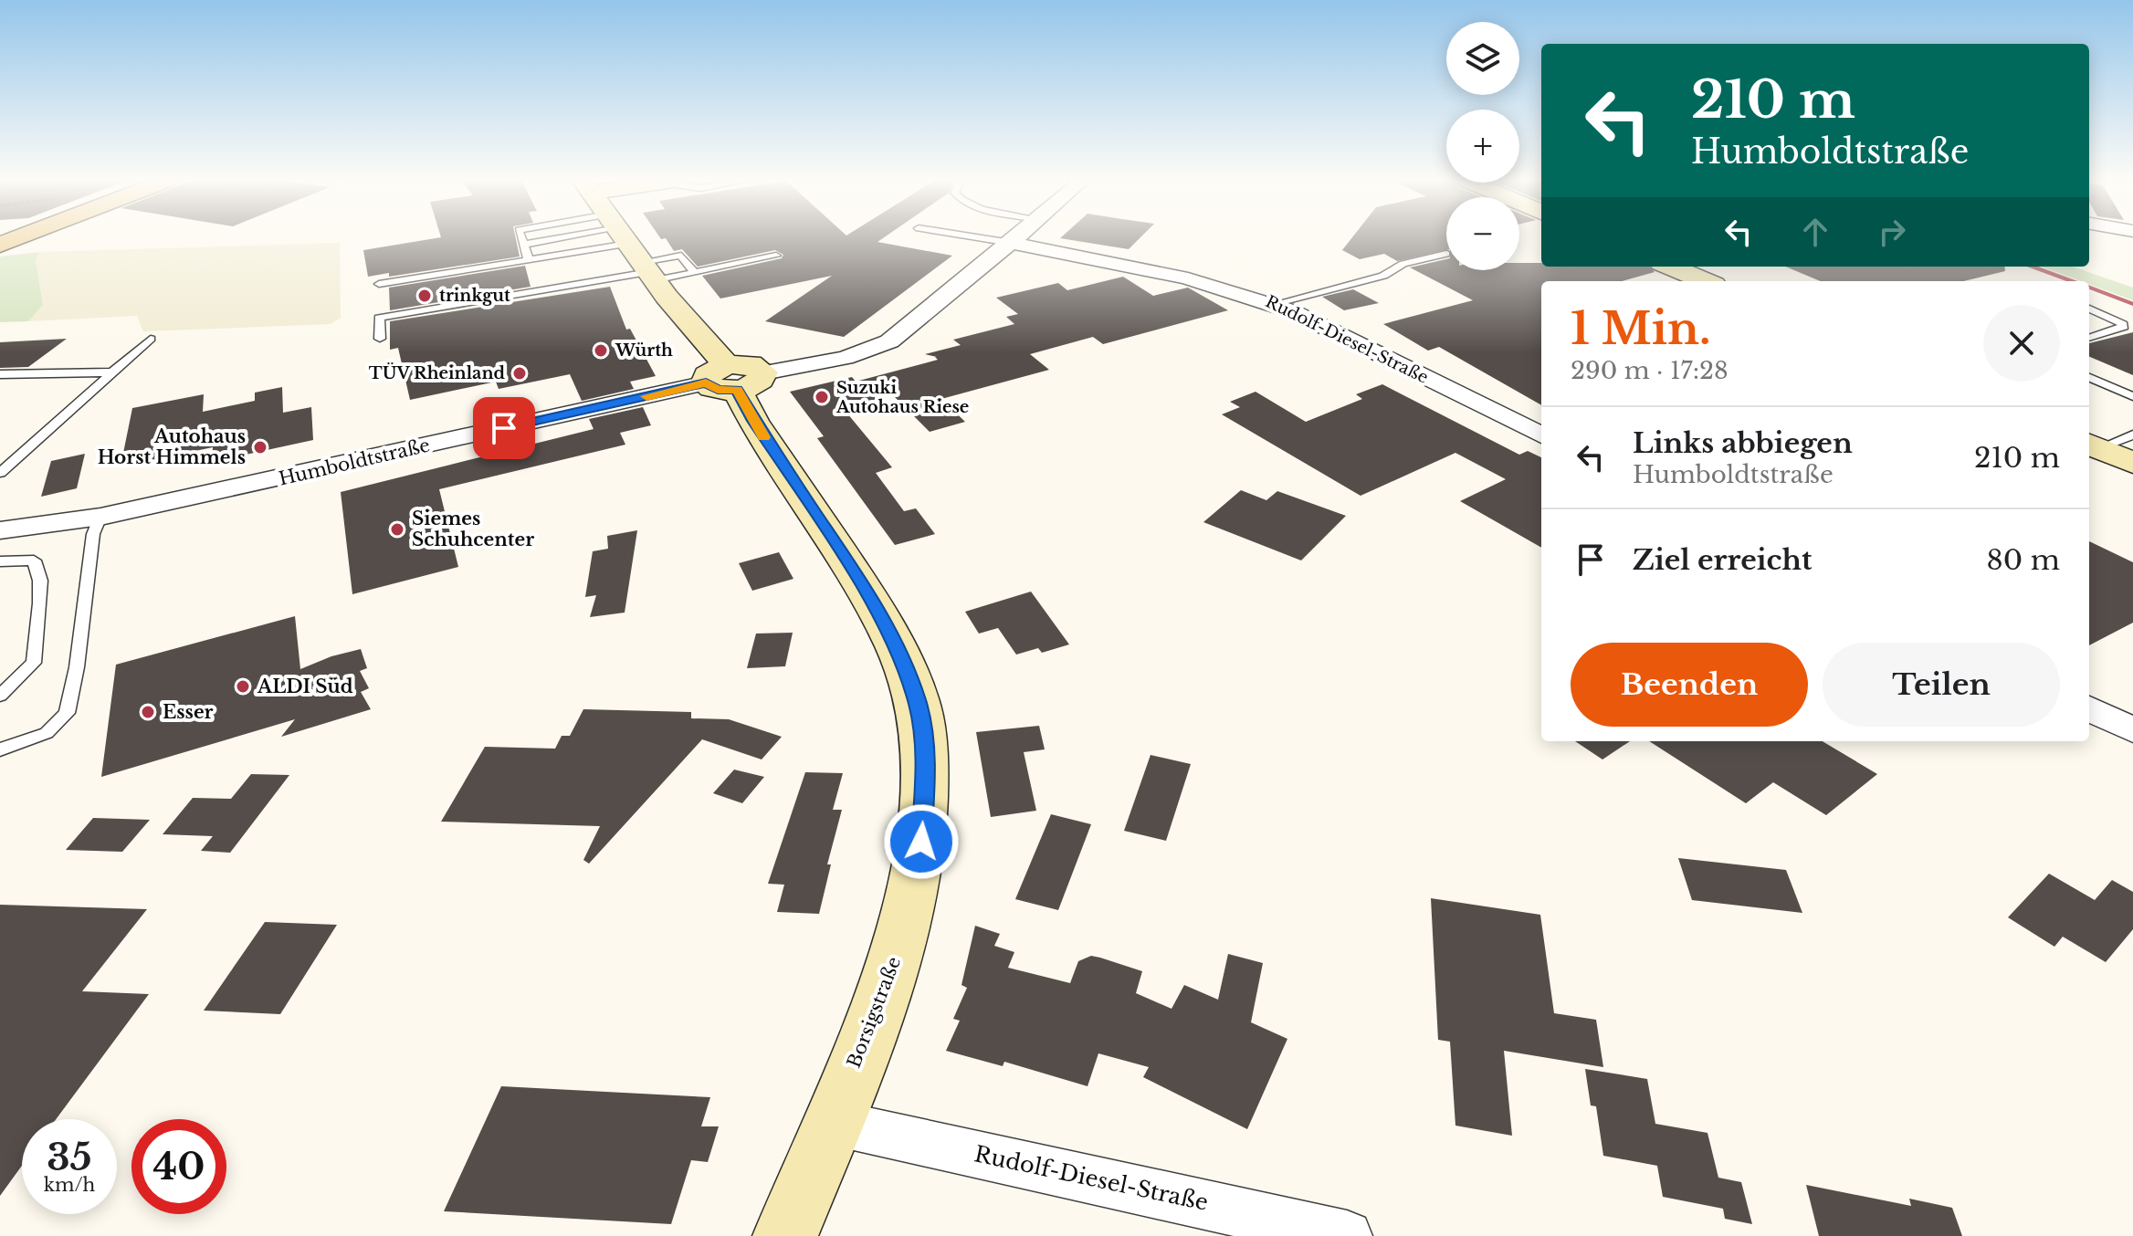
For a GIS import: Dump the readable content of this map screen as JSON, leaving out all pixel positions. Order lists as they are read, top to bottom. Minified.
{"streets":{"street":["Rudolf-Diesel-Straße","Humboldtstraße","Borsigstraße"]},"crossings":[["Rudolf-Diesel-Straße","Humboldtstraße"],["Rudolf-Diesel-Straße","Borsigstraße"],["Humboldtstraße","Borsigstraße"]],"places":["trinkgut","Würth","TÜV Rheinland","Suzuki Autohaus Riese","Autohaus Horst Himmels","Siemes Schuhcenter","ALDI Süd","Esser"],"page":{"map_buttons":["+","−"],"turn":["210 m","Humboldtstraße"],"heading":["1 Min.","290 m · 17:28"],"list":[{"name":"Links abbiegen","note":"Humboldtstraße","value":"210 m"},{"name":"Ziel erreicht","value":"80 m"}],"buttons":["Beenden","Teilen"],"speed":"35 km/h","limit":"40"}}
